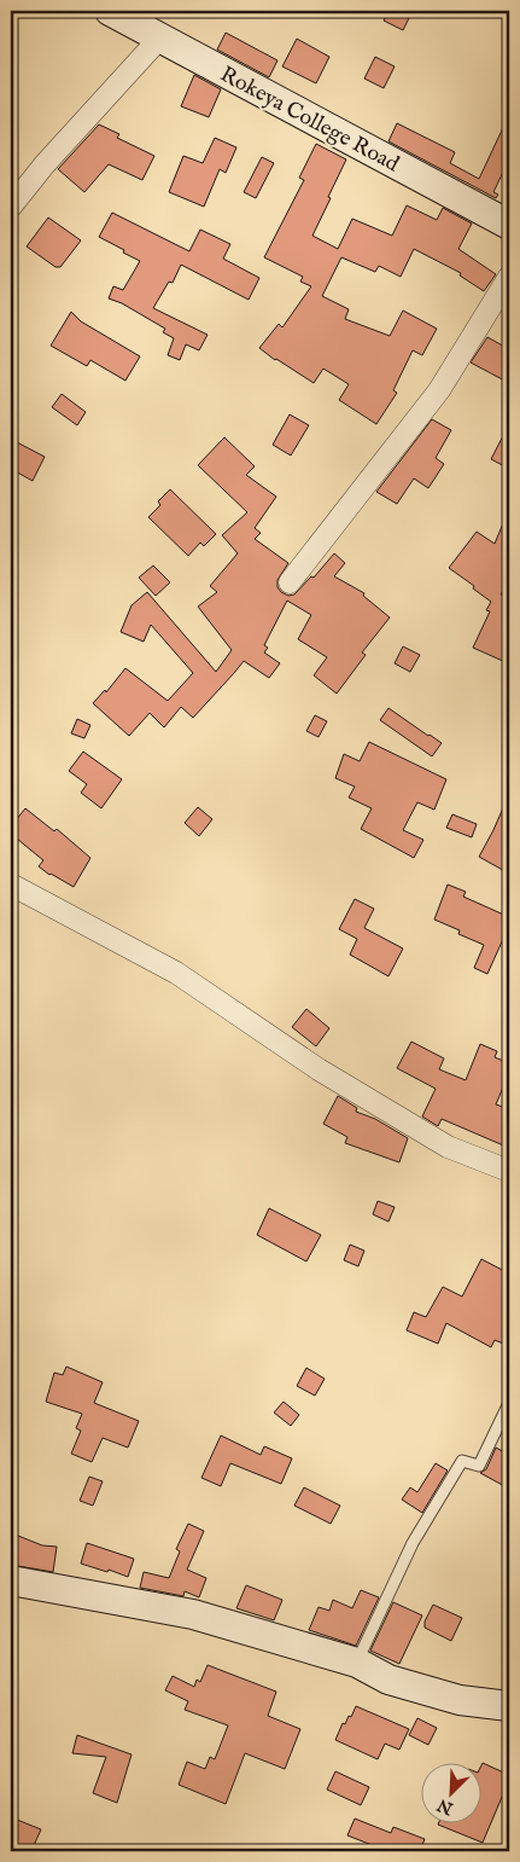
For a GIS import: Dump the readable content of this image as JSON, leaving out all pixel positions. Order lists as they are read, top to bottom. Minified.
{"streets":{"main road":["Rokeya College Road"]},"north":"bottom left"}
